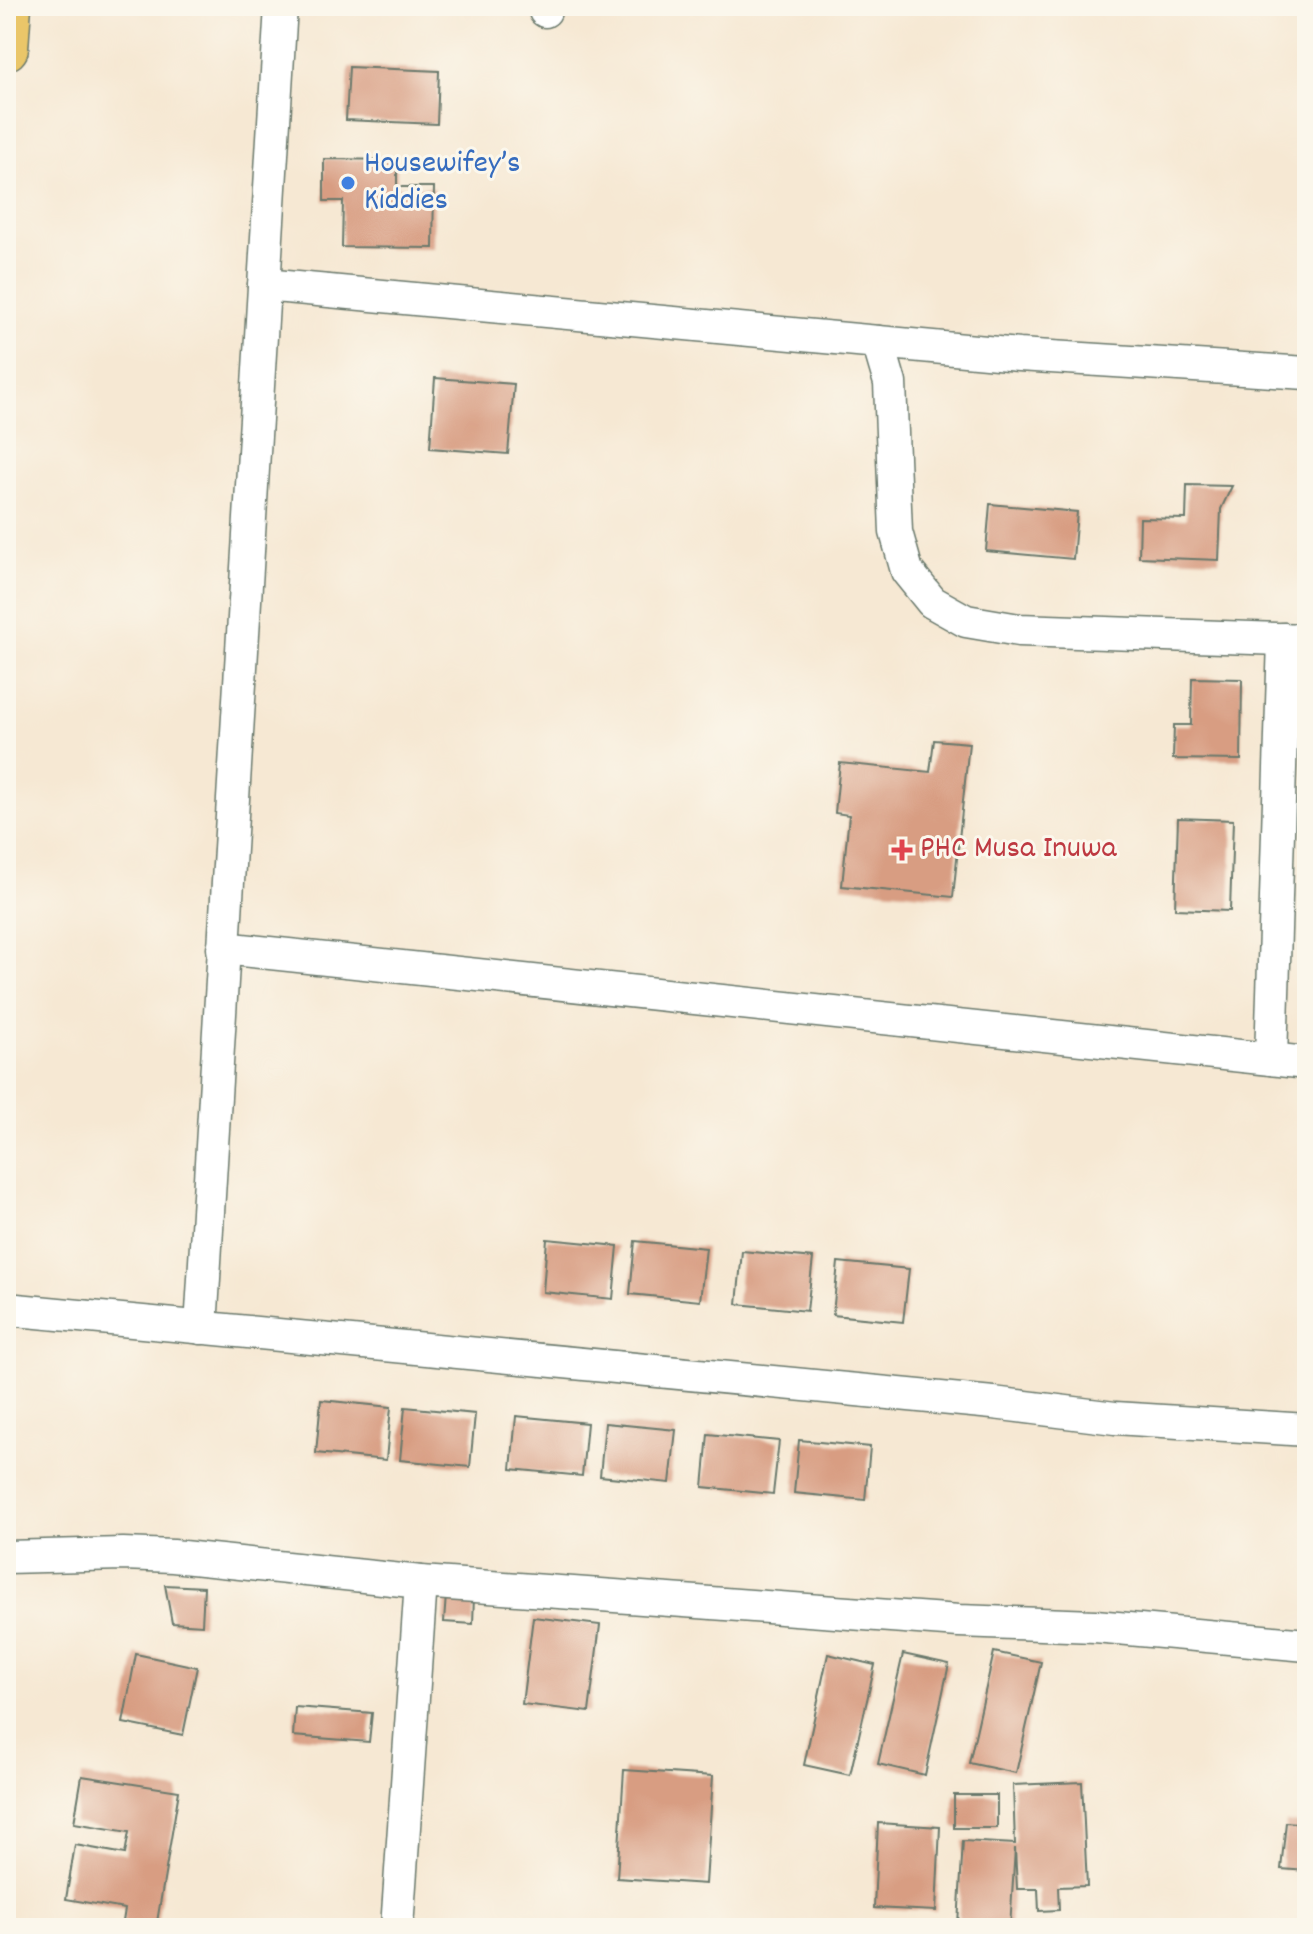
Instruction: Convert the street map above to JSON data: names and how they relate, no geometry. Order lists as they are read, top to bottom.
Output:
{
  "places": {
    "other": ["Housewifey’s Kiddies"],
    "health": ["PHC Musa Inuwa"]
  }
}
